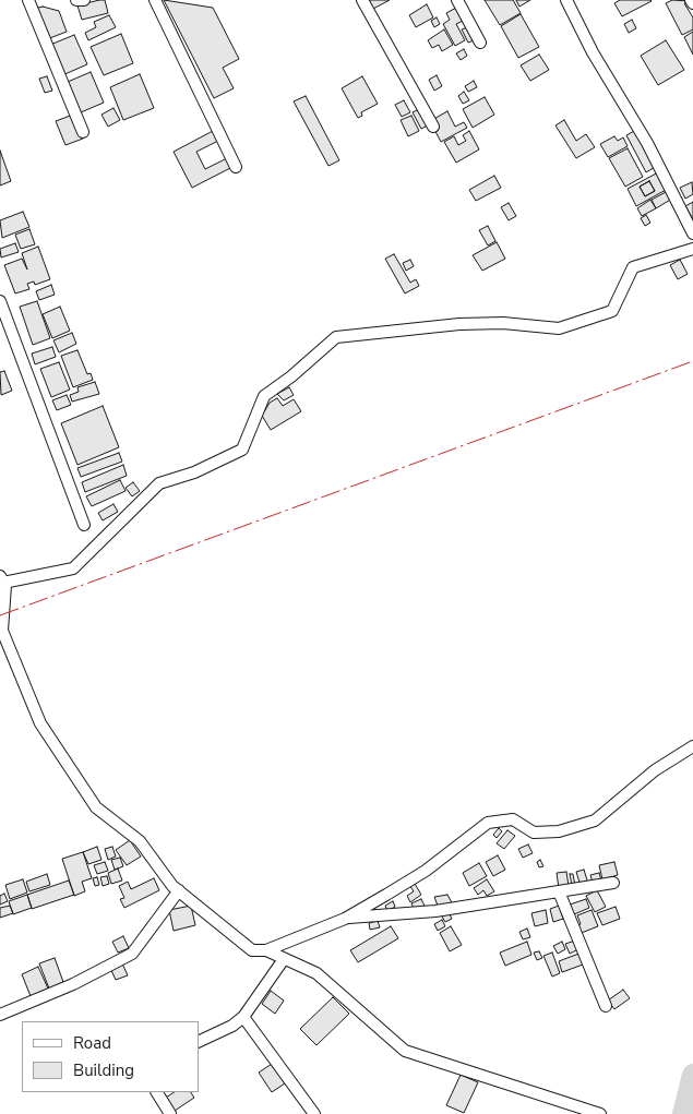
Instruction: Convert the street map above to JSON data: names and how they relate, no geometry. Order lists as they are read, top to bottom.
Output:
{
  "legend": ["Road", "Building"]
}
